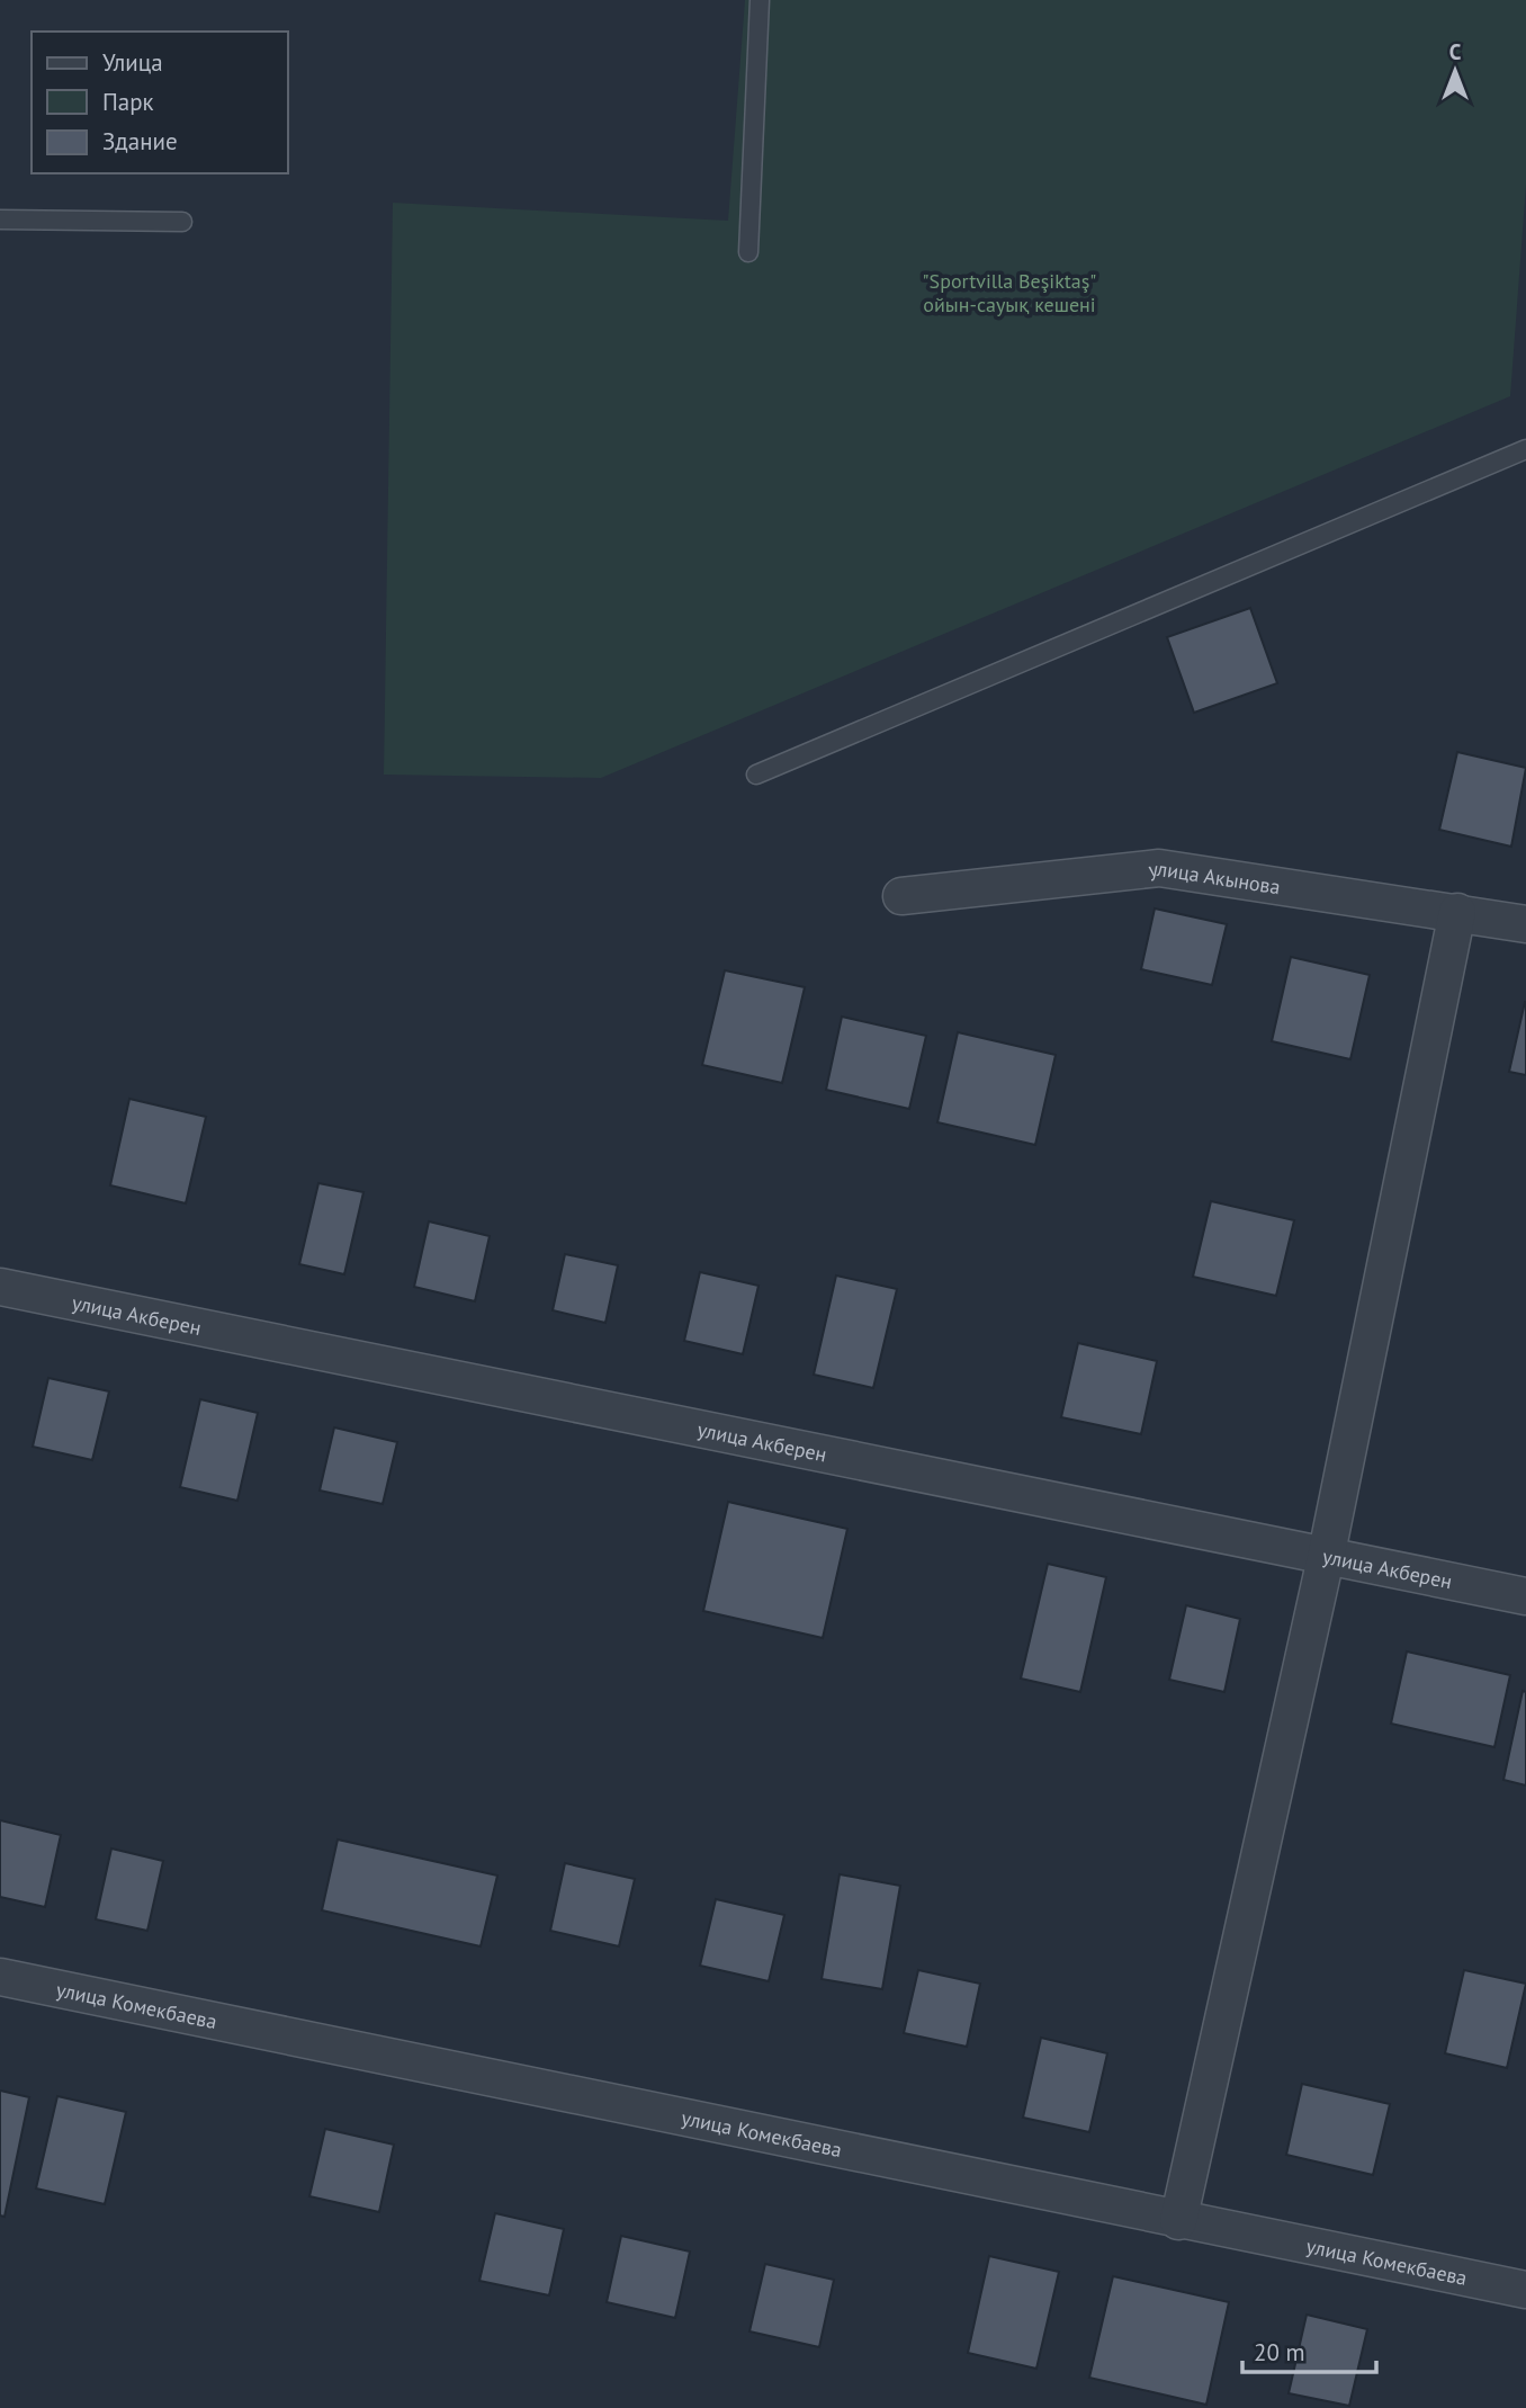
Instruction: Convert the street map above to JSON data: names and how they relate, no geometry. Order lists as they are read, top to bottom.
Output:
{
  "streets": {
    "street": ["улица Акынова", "улица Акберен", "улица Комекбаева"]
  },
  "parks": ["\"Sportvilla Beşiktaş\" ойын-сауық кешені"],
  "legend": ["Улица", "Парк", "Здание"],
  "scale_bar": "20 m",
  "north": "top"
}
